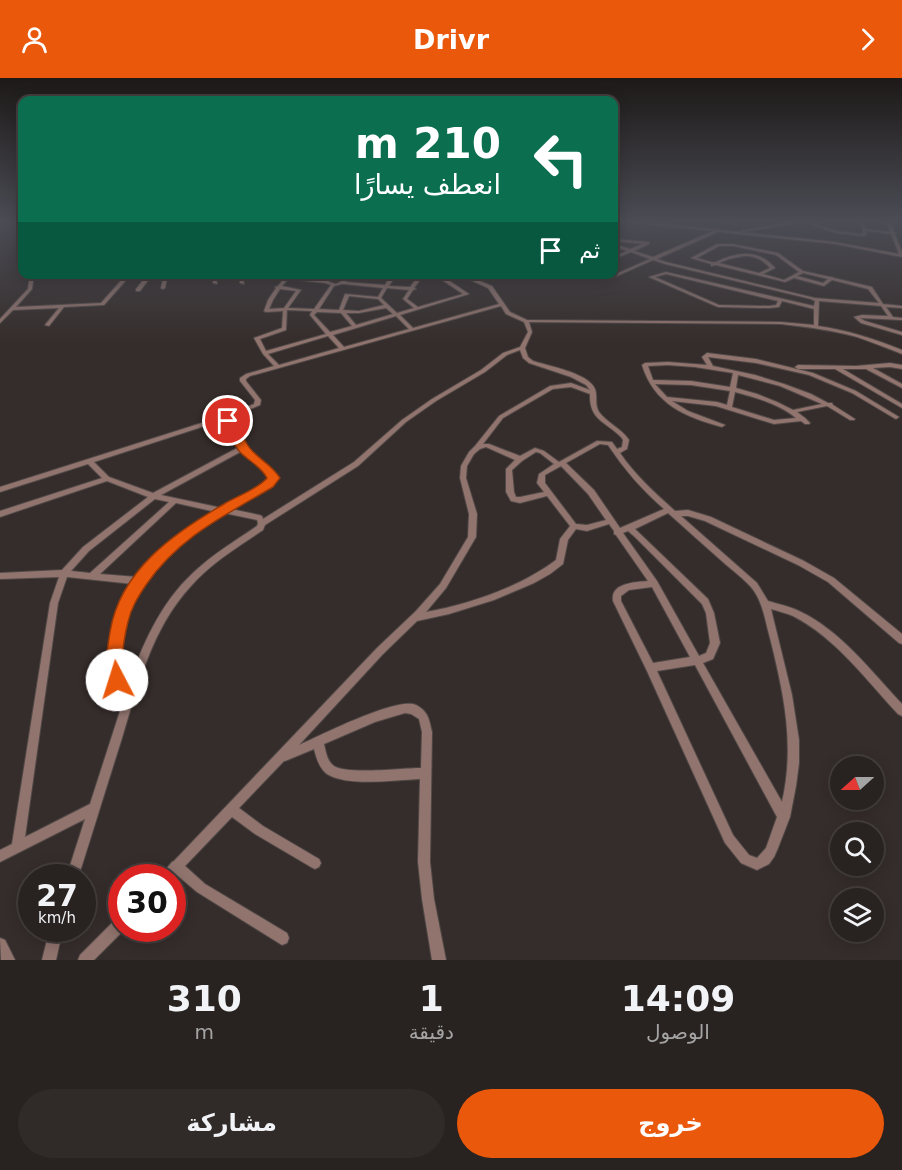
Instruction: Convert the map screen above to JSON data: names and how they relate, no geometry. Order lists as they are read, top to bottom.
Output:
{
  "north": "left",
  "page": {
    "header": "Drivr",
    "turn": ["210 m", "انعطف يسارًا"],
    "then": "ثم",
    "speed": "27 km/h",
    "limit": "30",
    "eta": [
      "14:09",
      "الوصول",
      "1",
      "دقيقة",
      "310",
      "m"
    ],
    "buttons": ["خروج", "مشاركة"]
  }
}
